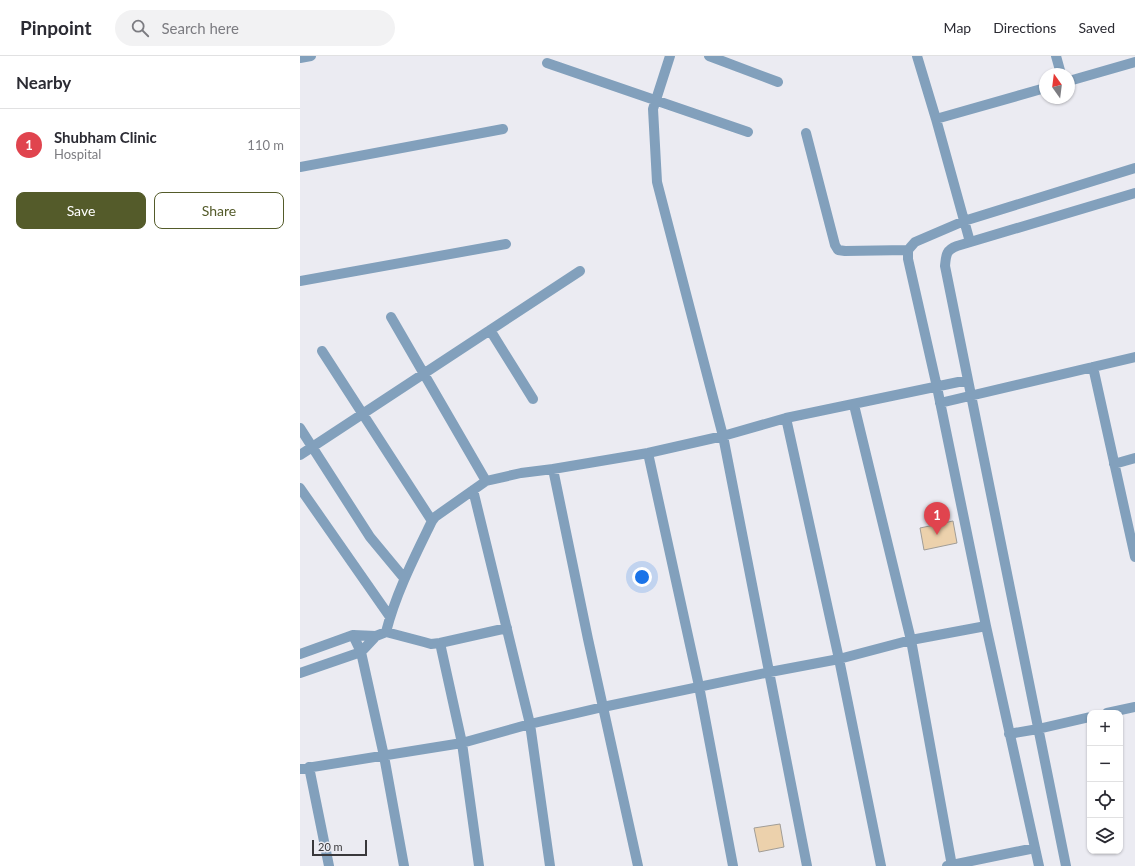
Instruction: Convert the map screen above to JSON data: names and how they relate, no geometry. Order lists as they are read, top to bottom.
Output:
{
  "scale_bar": "20 m",
  "north": "top",
  "page": {
    "header": "Pinpoint",
    "search": "Search here",
    "nav": ["Map", "Directions", "Saved"],
    "heading": "Nearby",
    "list": [
      {
        "mark": "1",
        "name": "Shubham Clinic",
        "note": "Hospital",
        "value": "110 m"
      }
    ],
    "buttons": ["Save", "Share"],
    "pins": "1",
    "map_buttons": ["+", "−"],
    "scale": "20 m"
  }
}
